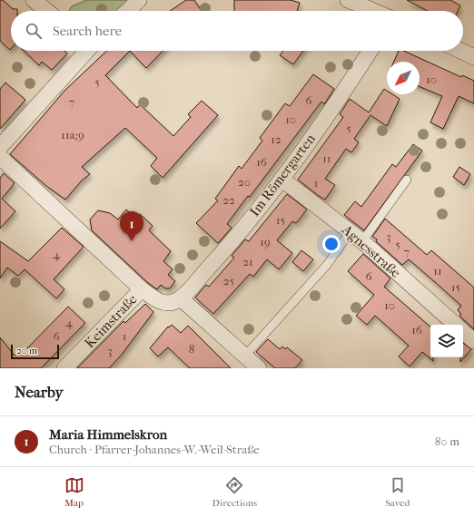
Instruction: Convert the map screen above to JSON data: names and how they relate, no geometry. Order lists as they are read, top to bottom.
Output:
{
  "streets": {
    "street": ["Im Römergarten", "Agnesstraße", "Keimstraße"]
  },
  "crossings": [
    ["Im Römergarten", "Agnesstraße"]
  ],
  "house_numbers": [
    "10",
    "5",
    "6",
    "7",
    "10",
    "5",
    "11a;9",
    "12",
    "11",
    "16",
    "20",
    "1",
    "22",
    "15",
    "3",
    "19",
    "5",
    "7",
    "4",
    "21",
    "11",
    "6",
    "25",
    "15",
    "10",
    "4",
    "16",
    "6",
    "1",
    "8",
    "3"
  ],
  "scale_bar": "20 m",
  "north": "bottom left",
  "page": {
    "search": "Search here",
    "pins": "1",
    "scale": "20 m",
    "heading": "Nearby",
    "list": [
      {
        "mark": "1",
        "name": "Maria Himmelskron",
        "note": "Church · Pfarrer-Johannes-W.-Weil-Straße",
        "value": "80 m"
      }
    ],
    "nav": ["Map", "Directions", "Saved"]
  }
}
